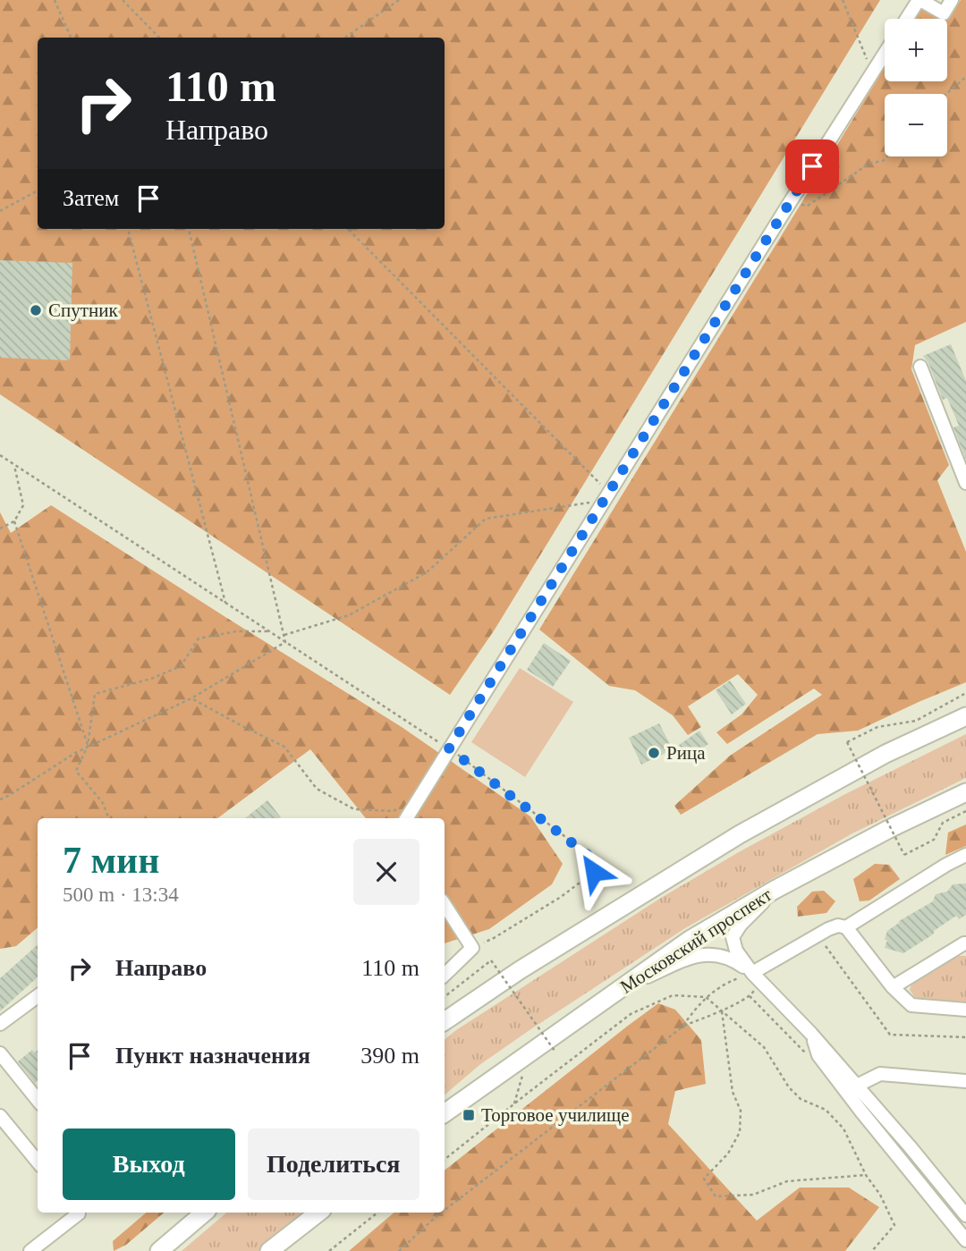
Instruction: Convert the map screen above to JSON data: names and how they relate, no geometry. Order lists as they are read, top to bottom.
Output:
{
  "streets": {
    "main road": ["Московский проспект"]
  },
  "places": {
    "other": ["Спутник", "Рица"],
    "transit": ["Торговое училище"]
  },
  "page": {
    "map_buttons": ["+", "−"],
    "turn": ["110 m", "Направо"],
    "then": "Затем",
    "heading": ["7 мин", "500 m · 13:34"],
    "list": [
      {
        "name": "Направо",
        "value": "110 m"
      },
      {
        "name": "Пункт назначения",
        "value": "390 m"
      }
    ],
    "buttons": ["Выход", "Поделиться"]
  }
}
